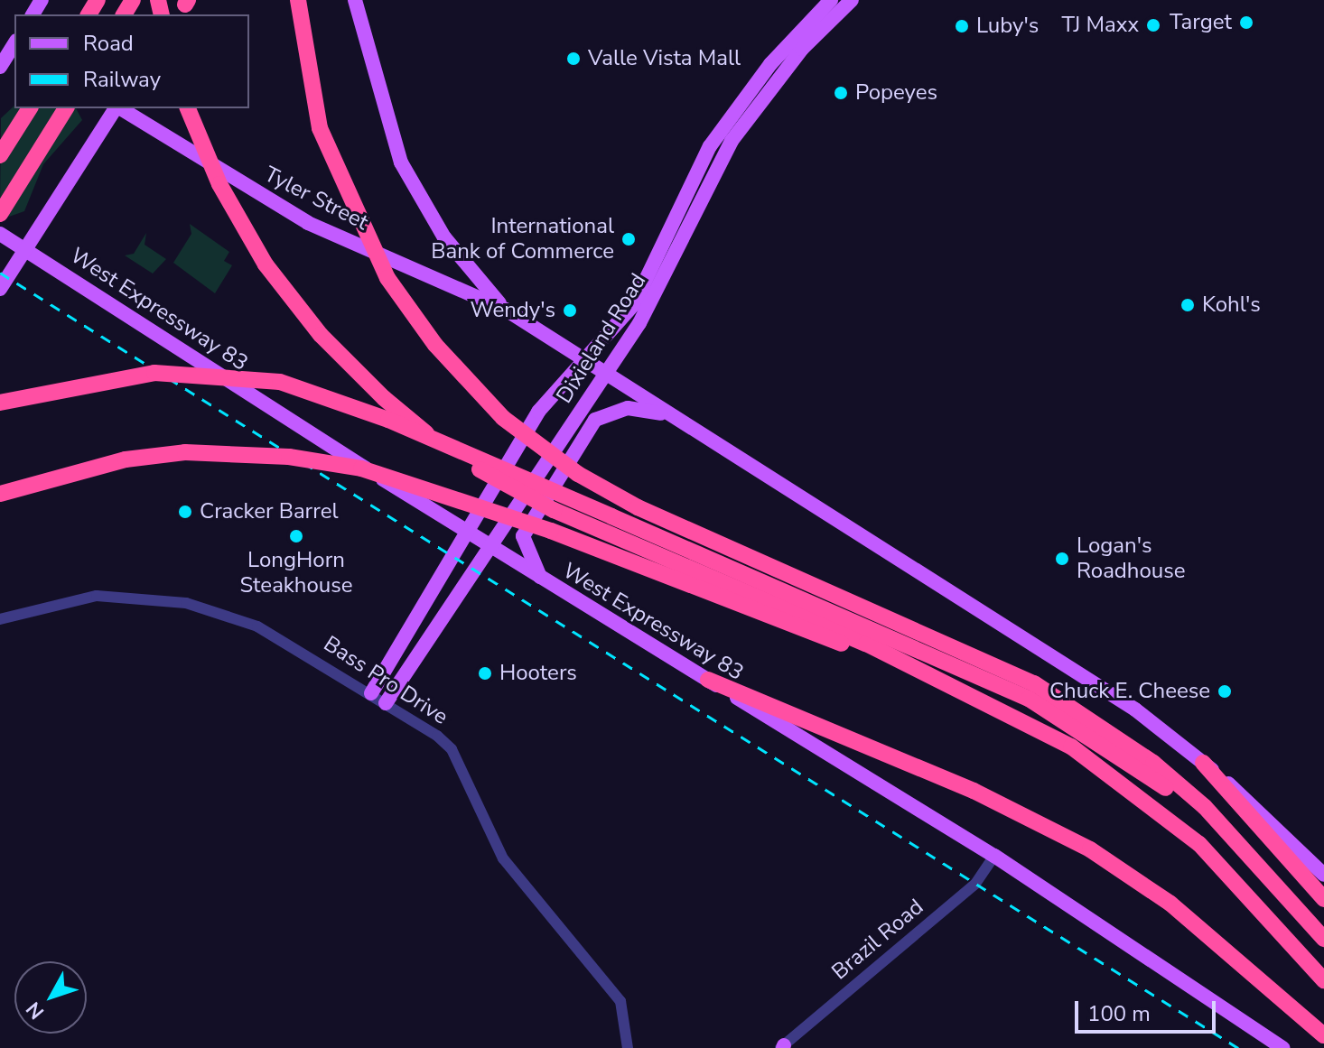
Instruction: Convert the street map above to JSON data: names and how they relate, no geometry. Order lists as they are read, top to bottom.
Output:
{
  "streets": {
    "main road": ["Tyler Street", "West Expressway 83", "Dixieland Road"],
    "street": ["Bass Pro Drive", "Brazil Road"]
  },
  "crossings": [
    ["West Expressway 83", "Dixieland Road"],
    ["West Expressway 83", "Brazil Road"],
    ["Dixieland Road", "Bass Pro Drive"]
  ],
  "places": [
    "Target",
    "TJ Maxx",
    "Luby's",
    "Valle Vista Mall",
    "Popeyes",
    "International Bank of Commerce",
    "Kohl's",
    "Wendy's",
    "Cracker Barrel",
    "LongHorn Steakhouse",
    "Logan's Roadhouse",
    "Hooters",
    "Chuck E. Cheese"
  ],
  "legend": ["Road", "Railway"],
  "scale_bar": "100 m",
  "north": "bottom left"
}
